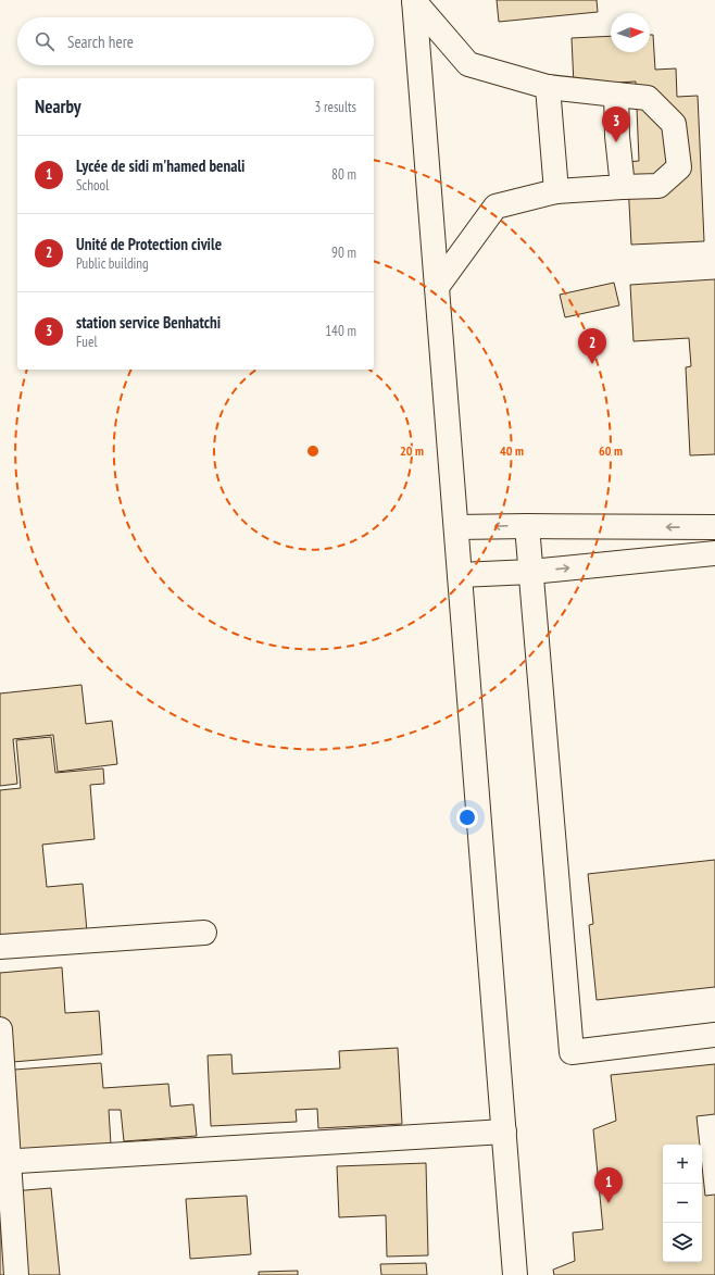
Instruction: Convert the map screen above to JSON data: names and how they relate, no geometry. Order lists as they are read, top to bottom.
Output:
{
  "north": "right",
  "page": {
    "search": "Search here",
    "heading": ["Nearby", "3 results"],
    "pins": ["3", "2", "1"],
    "list": [
      {
        "mark": "1",
        "name": "Lycée de sidi m'hamed benali",
        "note": "School",
        "value": "80 m"
      },
      {
        "mark": "2",
        "name": "Unité de Protection civile",
        "note": "Public building",
        "value": "90 m"
      },
      {
        "mark": "3",
        "name": "station service Benhatchi",
        "note": "Fuel",
        "value": "140 m"
      }
    ],
    "map_buttons": ["+", "−"]
  },
  "rings": ["20 m", "40 m", "60 m"]
}
